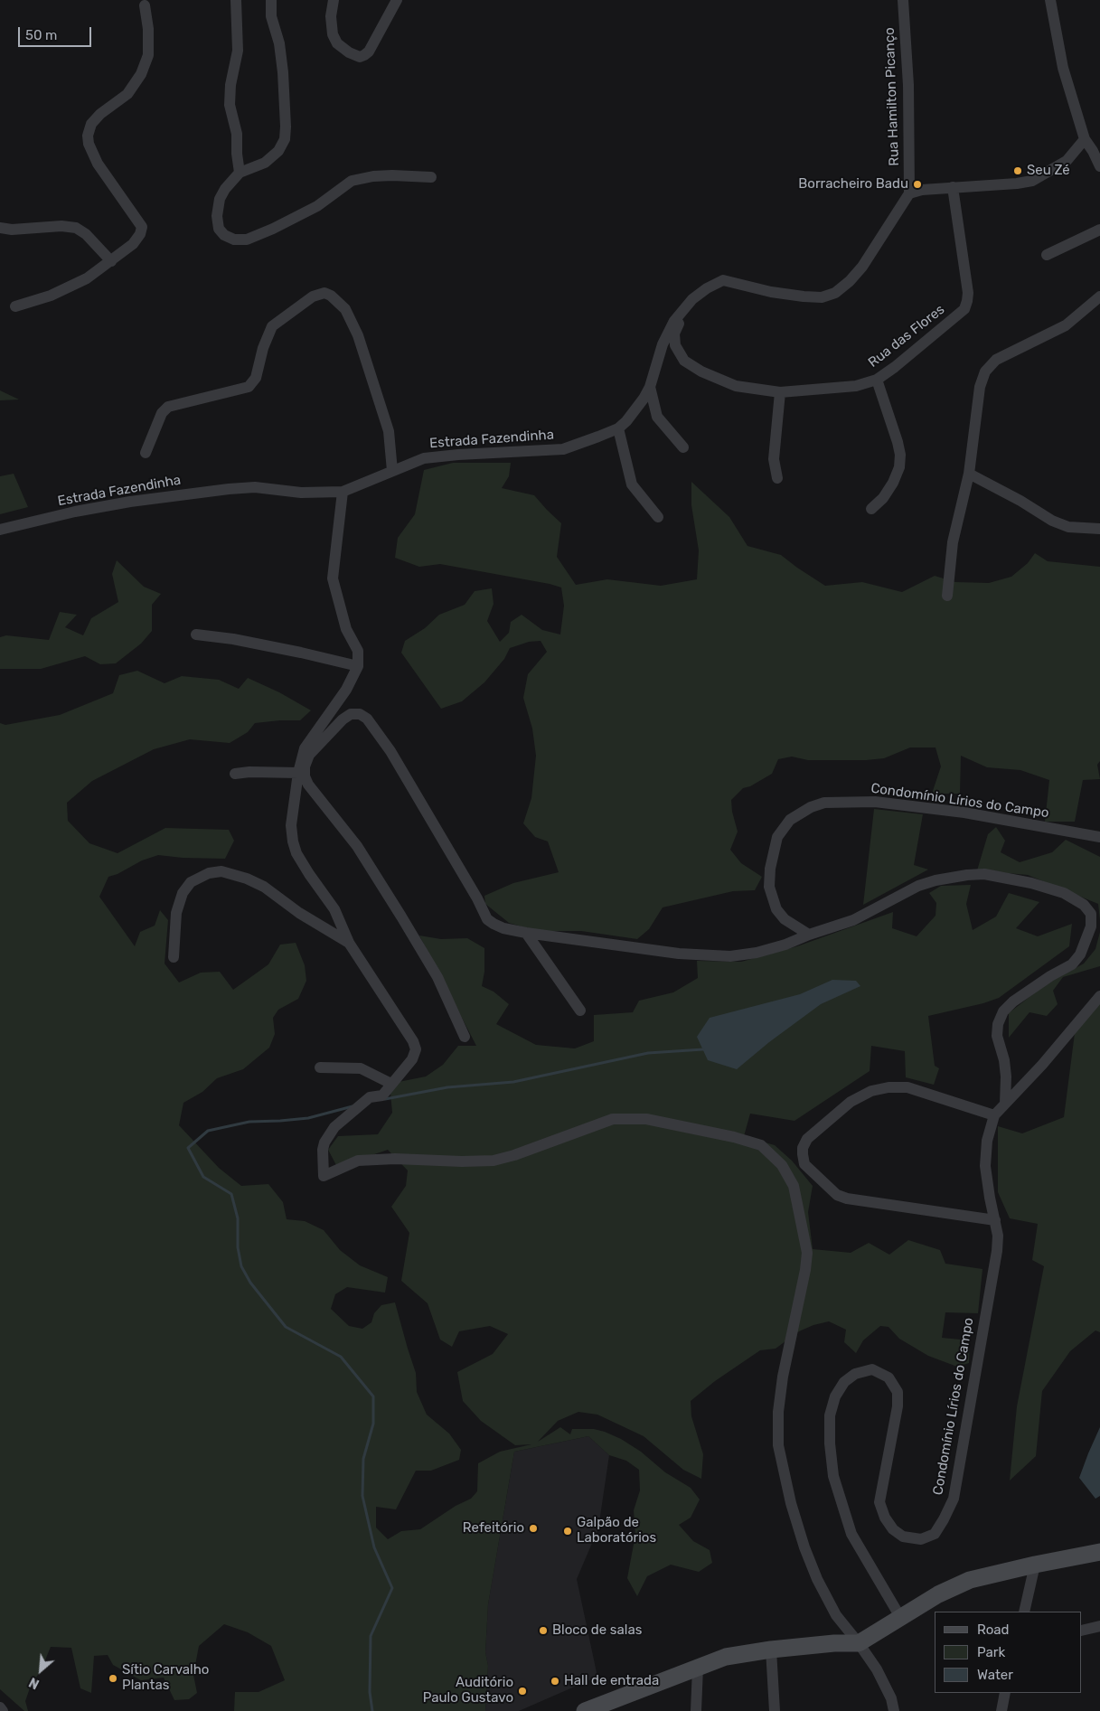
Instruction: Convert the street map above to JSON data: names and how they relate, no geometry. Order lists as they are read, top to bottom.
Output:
{
  "streets": {
    "street": [
      "Rua Hamilton Picanço",
      "Rua das Flores",
      "Estrada Fazendinha",
      "Condomínio Lírios do Campo"
    ]
  },
  "crossings": [
    ["Rua Hamilton Picanço", "Estrada Fazendinha"],
    ["Rua das Flores", "Estrada Fazendinha"]
  ],
  "places": [
    "Seu Zé",
    "Borracheiro Badu",
    "Refeitório",
    "Galpão de Laboratórios",
    "Bloco de salas",
    "Sítio Carvalho Plantas",
    "Hall de entrada",
    "Auditório Paulo Gustavo"
  ],
  "legend": ["Road", "Park", "Water"],
  "scale_bar": "50 m",
  "north": "bottom left"
}
